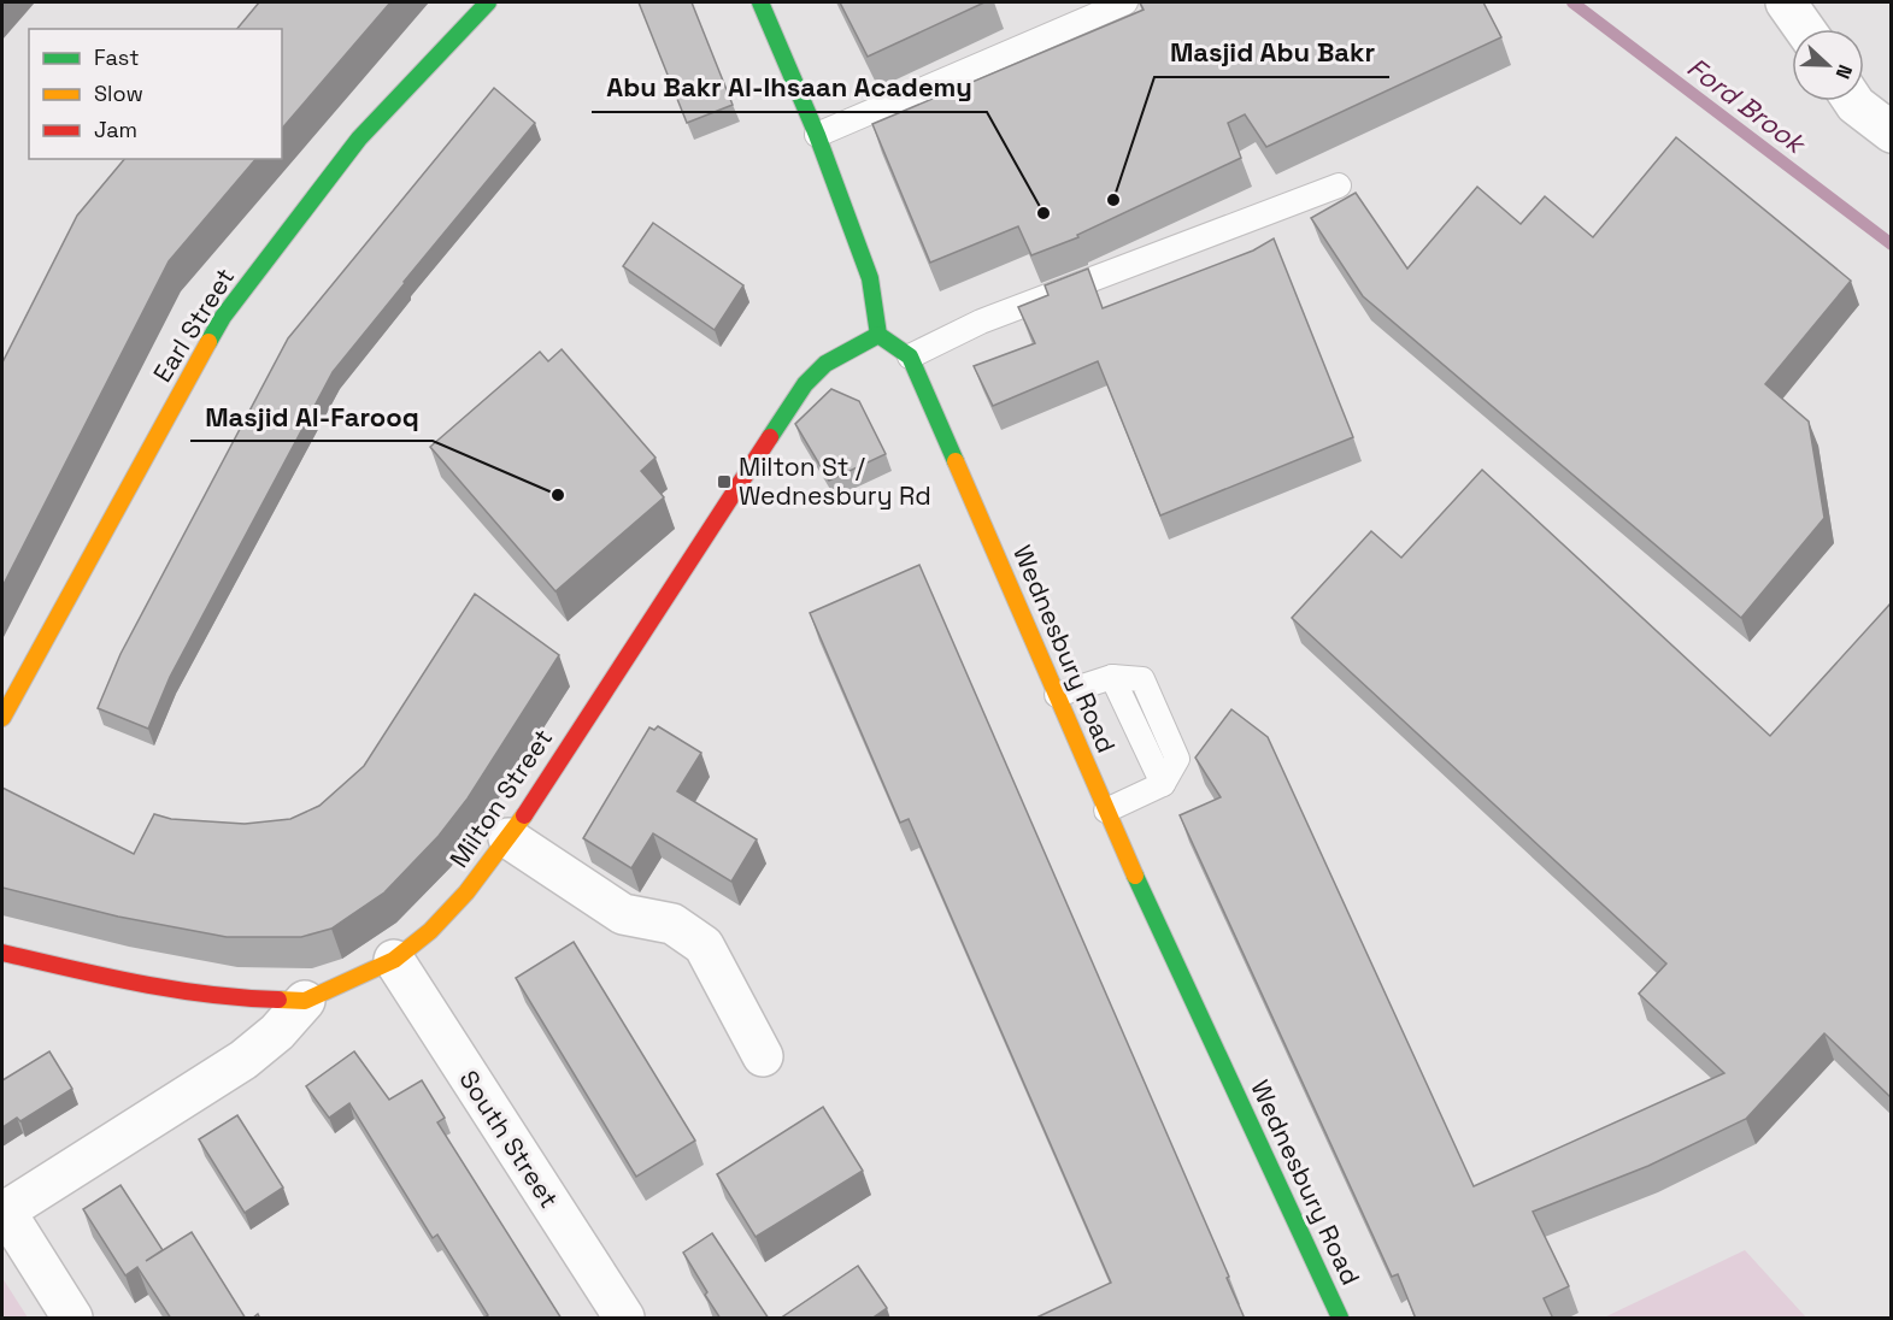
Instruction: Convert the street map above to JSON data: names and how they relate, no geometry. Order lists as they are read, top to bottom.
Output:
{
  "streets": {
    "street": [
      "Earl Street",
      "Wednesbury Road",
      "Milton Street",
      "South Street"
    ]
  },
  "crossings": [
    ["Milton Street", "South Street"]
  ],
  "water": ["Ford Brook"],
  "places": {
    "other": ["Masjid Abu Bakr", "Abu Bakr Al-Ihsaan Academy", "Masjid Al-Farooq"],
    "transit": ["Milton St / Wednesbury Rd"]
  },
  "legend": ["Fast", "Slow", "Jam"],
  "north": "right"
}
